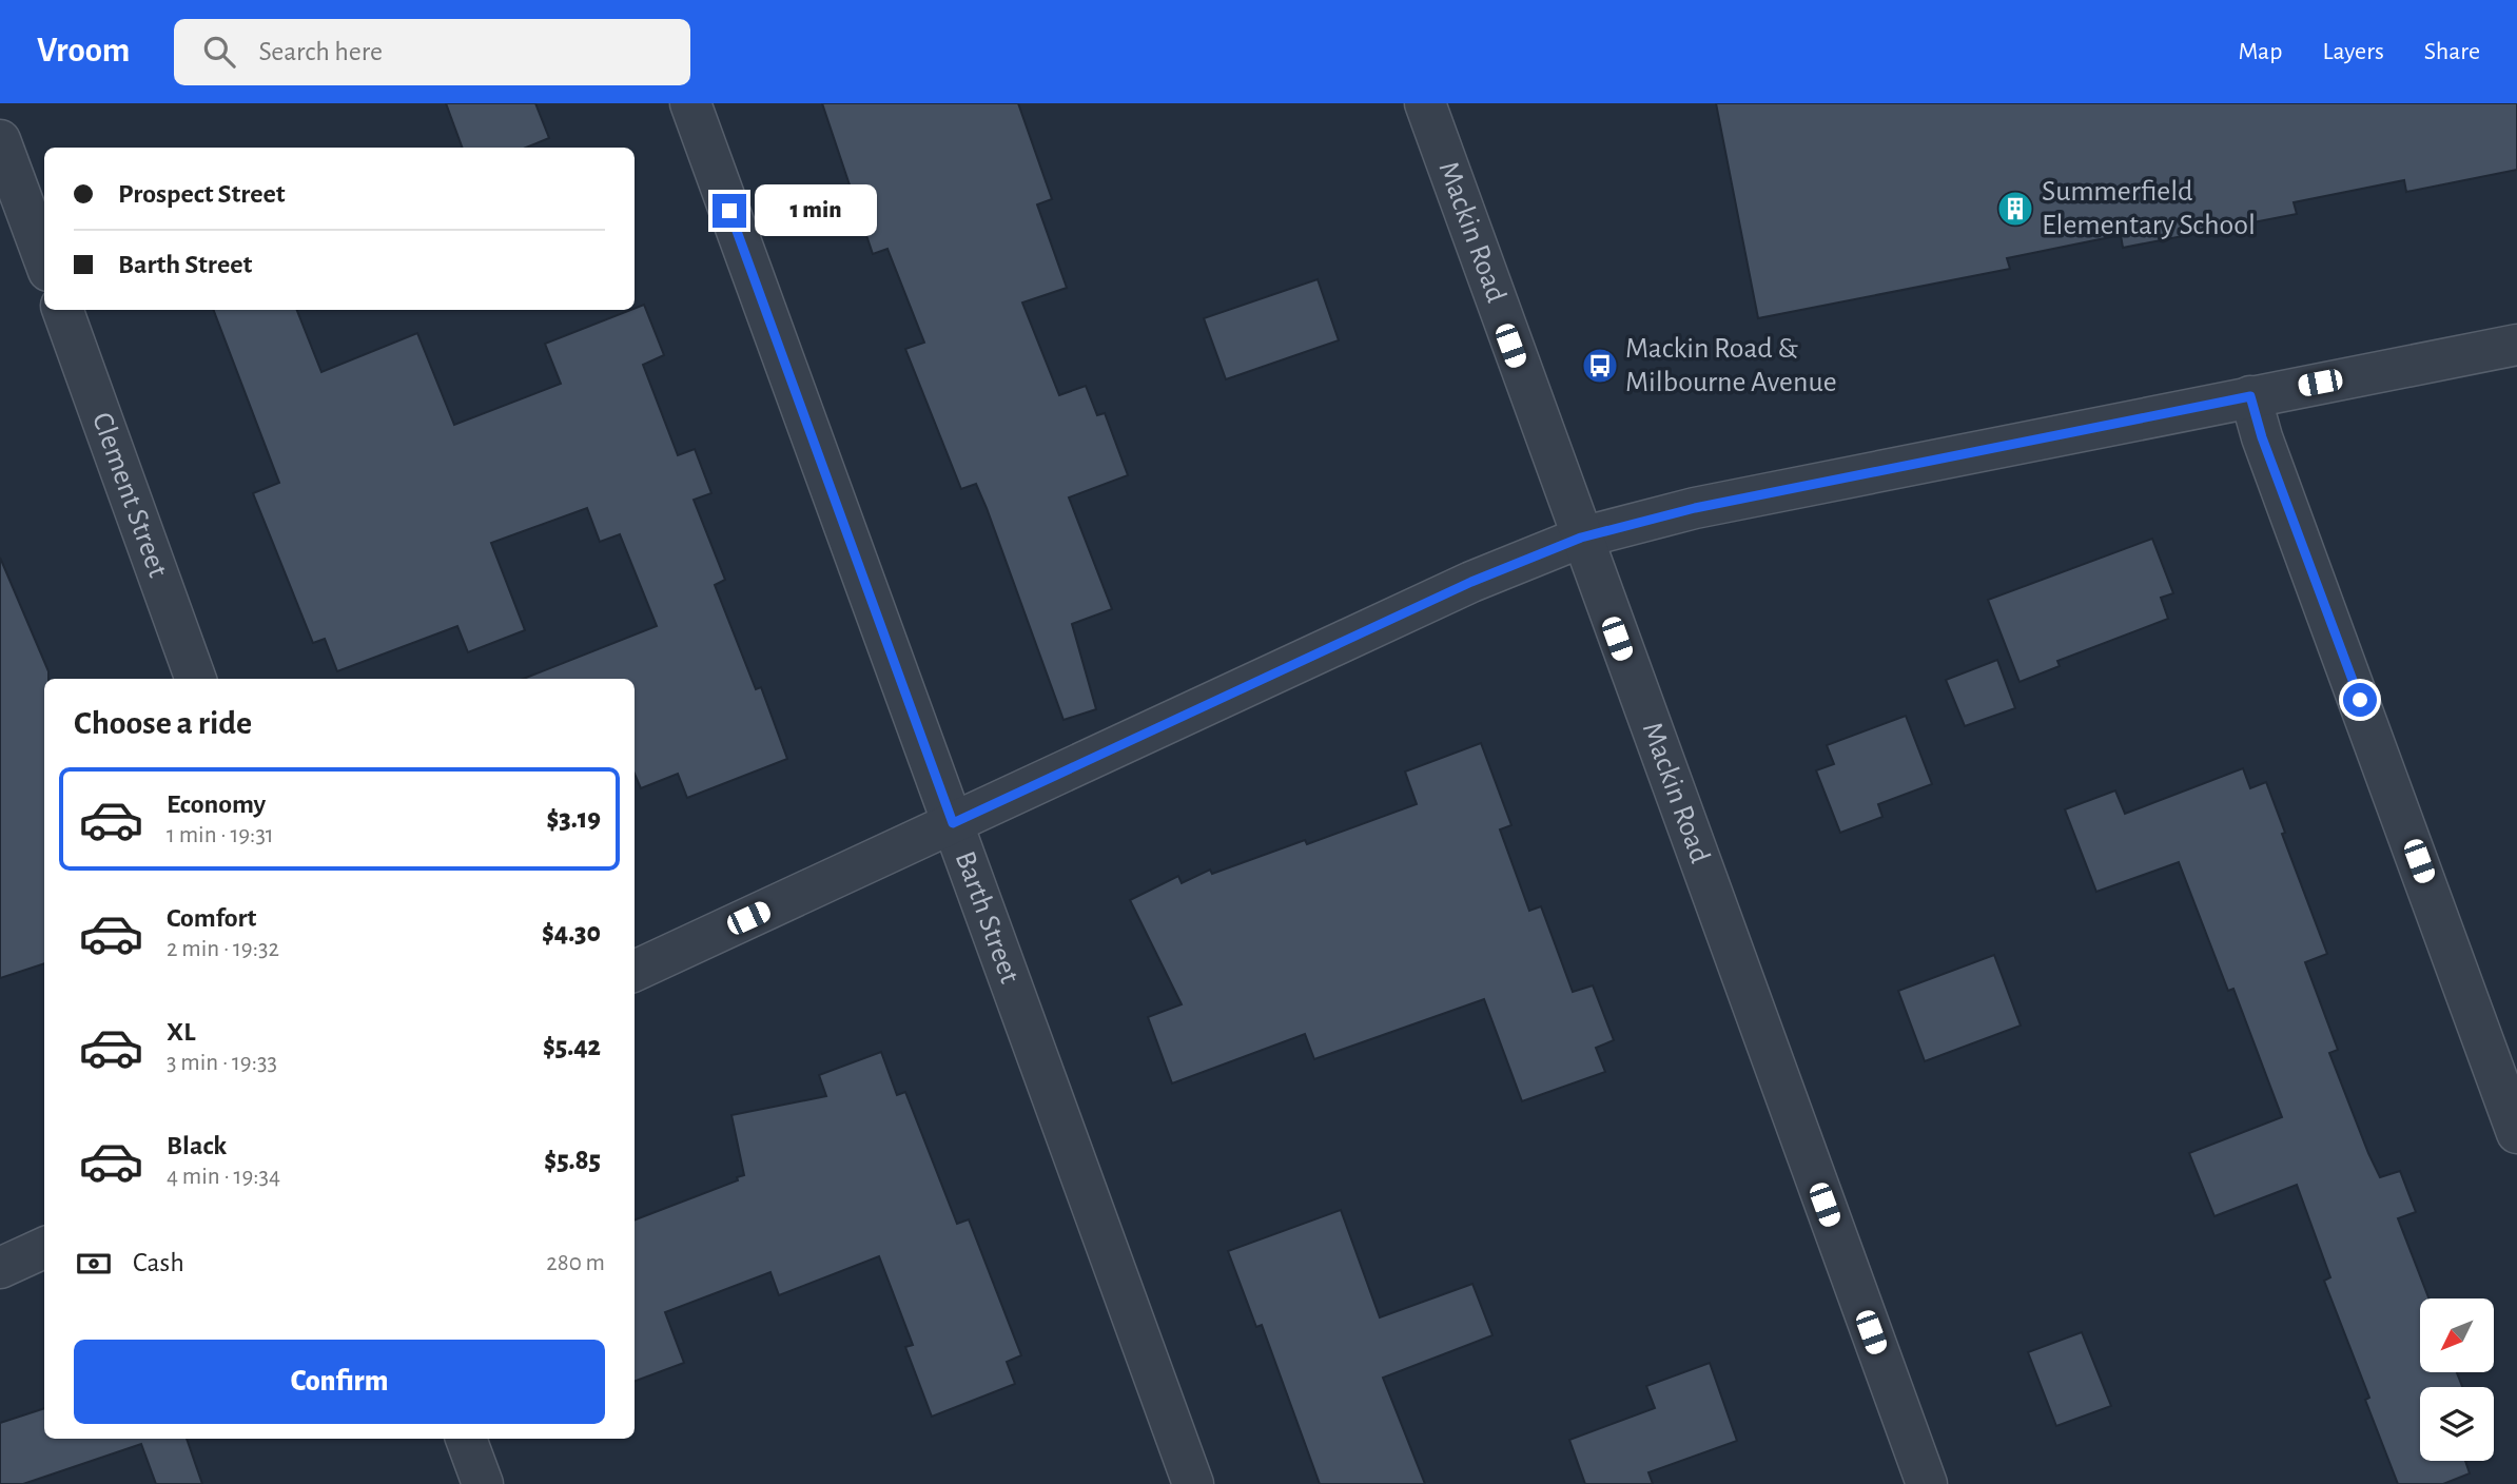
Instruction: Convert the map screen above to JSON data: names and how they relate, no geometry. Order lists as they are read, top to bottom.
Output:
{
  "streets": {
    "street": ["Mackin Road", "Clement Street", "Barth Street"]
  },
  "places": {
    "building": ["Summerfield Elementary School"],
    "bus stop": ["Mackin Road & Milbourne Avenue"]
  },
  "north": "bottom left",
  "page": {
    "header": "Vroom",
    "search": "Search here",
    "nav": ["Map", "Layers", "Share"],
    "banner": ["Prospect Street", "Barth Street"],
    "bubble": "1 min",
    "heading": "Choose a ride",
    "list": [
      {
        "name": "Economy",
        "note": "1 min · 19:31",
        "value": "$3.19"
      },
      {
        "name": "Comfort",
        "note": "2 min · 19:32",
        "value": "$4.30"
      },
      {
        "name": "XL",
        "note": "3 min · 19:33",
        "value": "$5.42"
      },
      {
        "name": "Black",
        "note": "4 min · 19:34",
        "value": "$5.85"
      }
    ],
    "pay": ["Cash", "280 m"],
    "buttons": "Confirm"
  }
}
